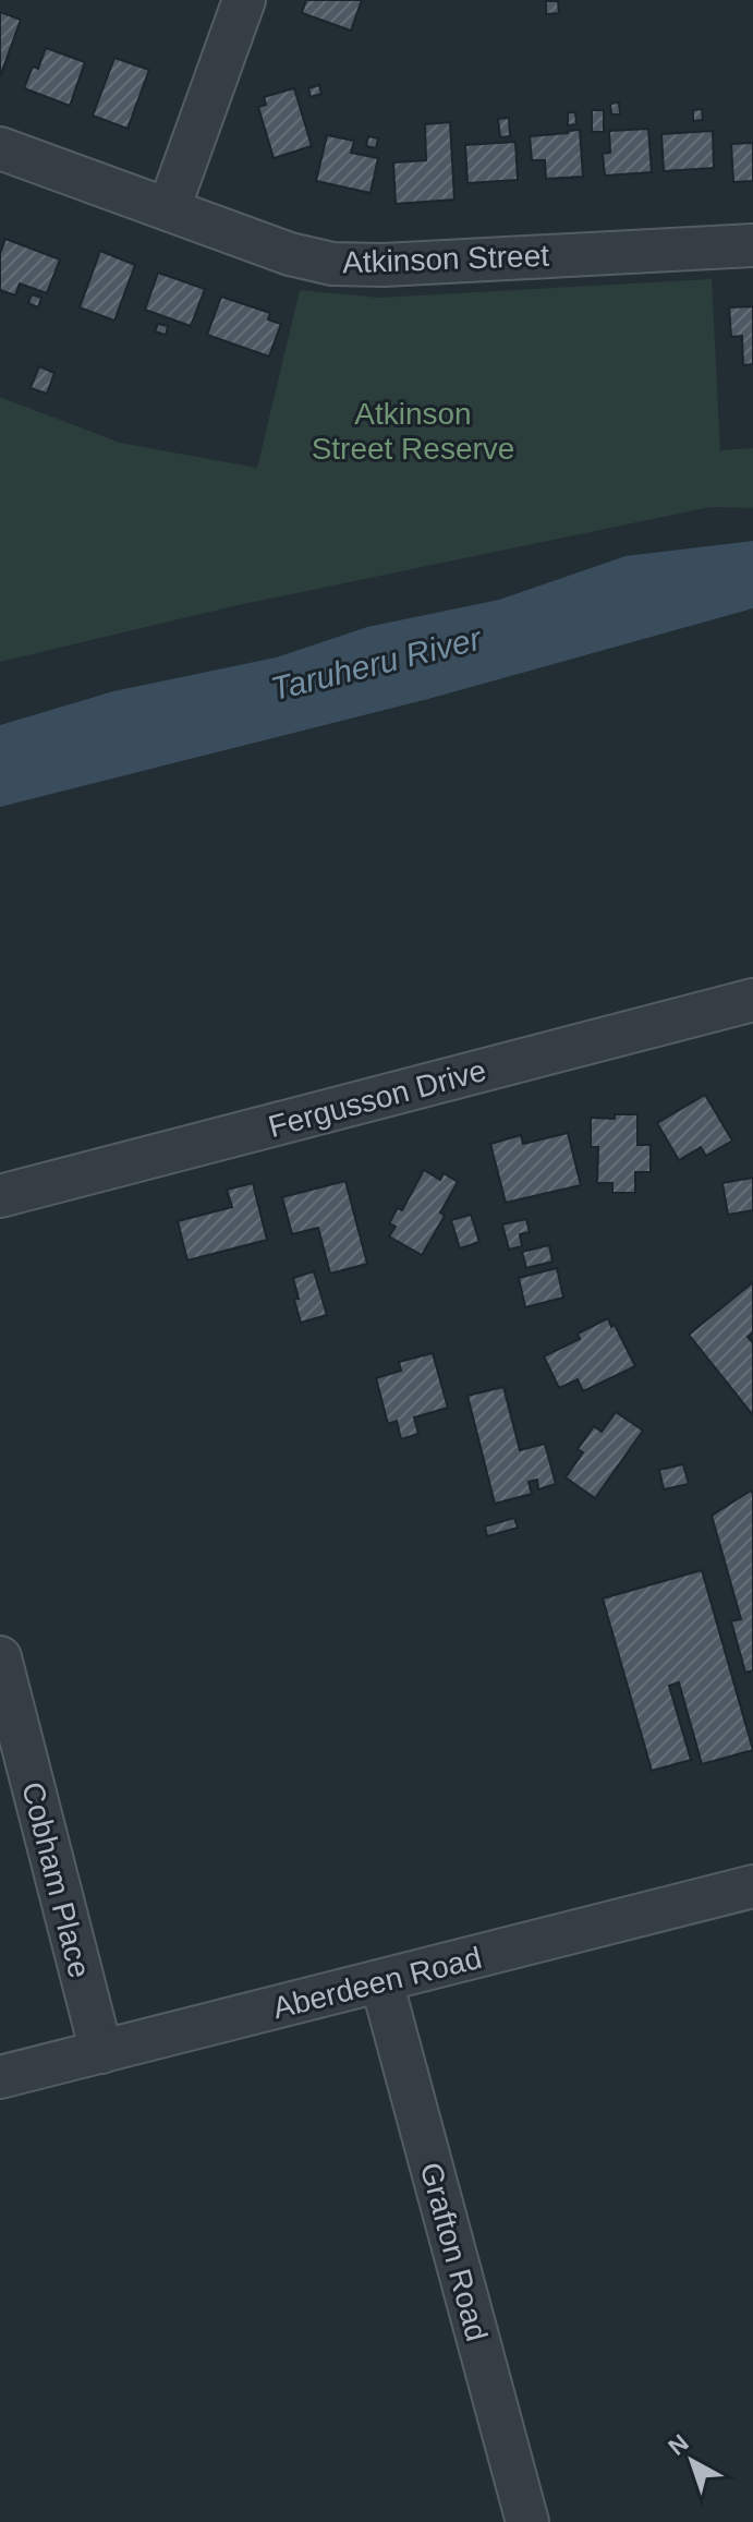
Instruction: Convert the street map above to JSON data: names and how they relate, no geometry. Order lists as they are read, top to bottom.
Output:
{
  "streets": {
    "street": [
      "Atkinson Street",
      "Fergusson Drive",
      "Cobham Place",
      "Aberdeen Road",
      "Grafton Road"
    ]
  },
  "crossings": [
    ["Cobham Place", "Aberdeen Road"],
    ["Aberdeen Road", "Grafton Road"]
  ],
  "water": ["Taruheru River"],
  "parks": ["Atkinson Street Reserve"],
  "north": "top left"
}
